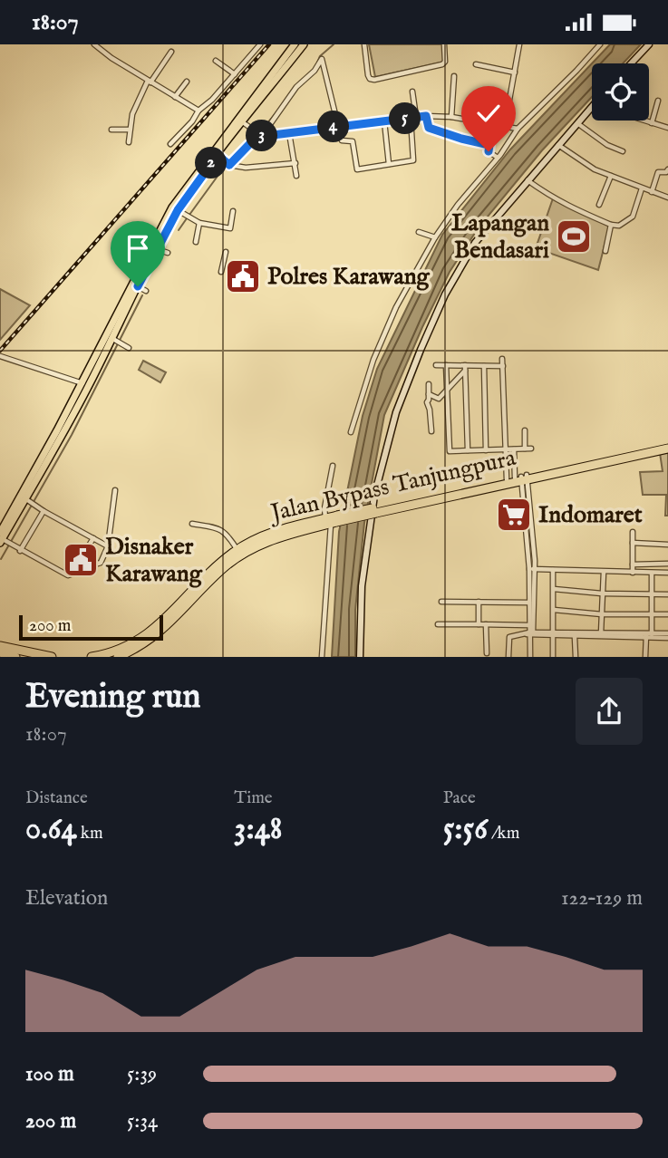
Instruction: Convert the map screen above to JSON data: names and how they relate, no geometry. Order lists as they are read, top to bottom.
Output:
{
  "streets": {
    "highway": ["Jalan Bypass Tanjungpura"]
  },
  "places": {
    "sports": ["Lapangan Bendasari"],
    "public building": ["Polres Karawang", "Disnaker Karawang"],
    "supermarket": ["Indomaret"]
  },
  "scale_bar": "200 m",
  "page": {
    "status": "18:07",
    "pins": [
      "5",
      "4",
      "3",
      "2"
    ],
    "scale": "200 m",
    "heading": ["Evening run", "18:07"],
    "stats": [
      ["Distance", "0.64 km"],
      ["Time", "3:48"],
      ["Pace", "5:56 /km"]
    ],
    "chart": ["Elevation", "122–129 m"],
    "list": [
      {
        "name": "100 m",
        "note": "5:39"
      },
      {
        "name": "200 m",
        "note": "5:34"
      }
    ]
  }
}
